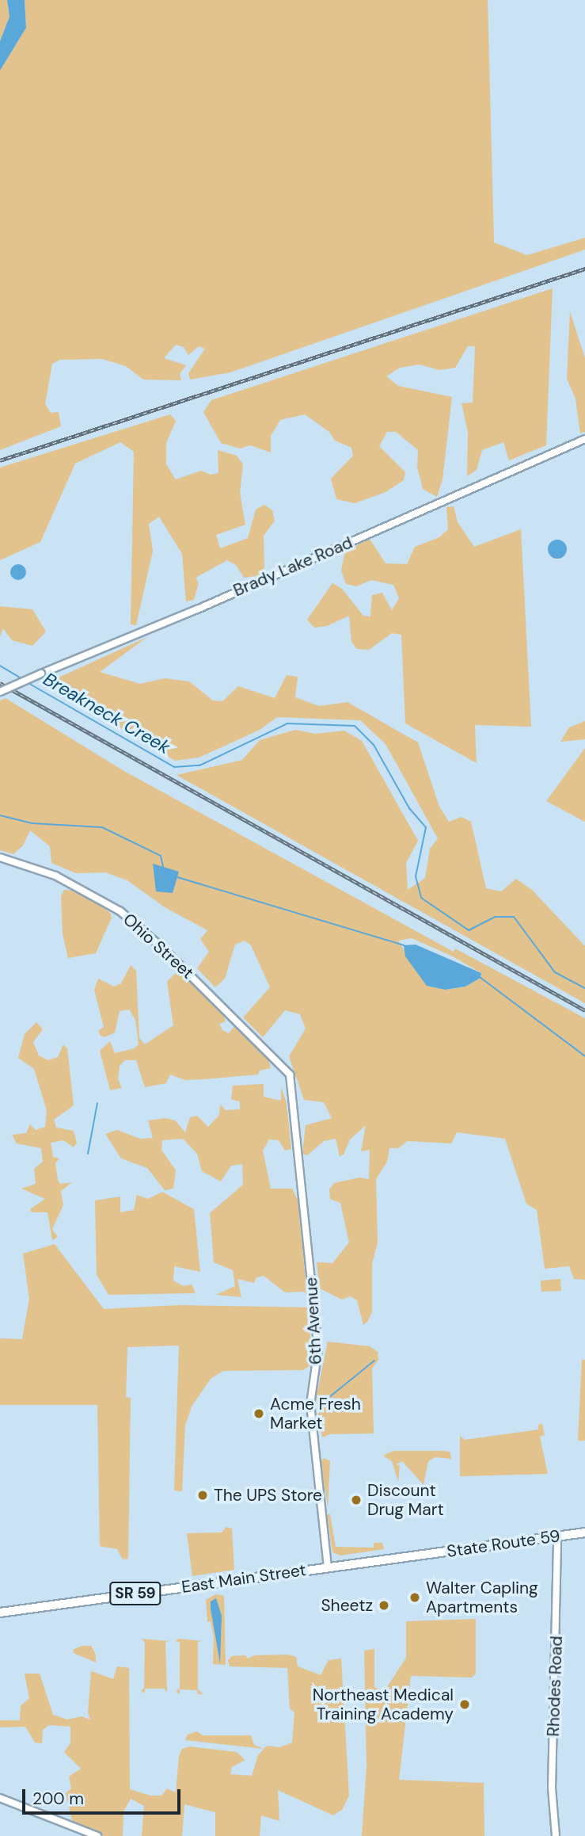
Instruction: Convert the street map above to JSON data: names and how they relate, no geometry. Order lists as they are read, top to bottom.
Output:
{
  "streets": {
    "main road": ["State Route 59", "East Main Street", "SR 59"],
    "street": [
      "Brady Lake Road",
      "Ohio Street",
      "6th Avenue",
      "Rhodes Road"
    ]
  },
  "crossings": [
    ["Ohio Street", "6th Avenue"],
    ["6th Avenue", "East Main Street"],
    ["State Route 59", "East Main Street"],
    ["State Route 59", "Rhodes Road"]
  ],
  "water": ["Breakneck Creek"],
  "places": [
    "Acme Fresh Market",
    "The UPS Store",
    "Discount Drug Mart",
    "Walter Capling Apartments",
    "Sheetz",
    "Northeast Medical Training Academy"
  ],
  "scale_bar": "200 m"
}
